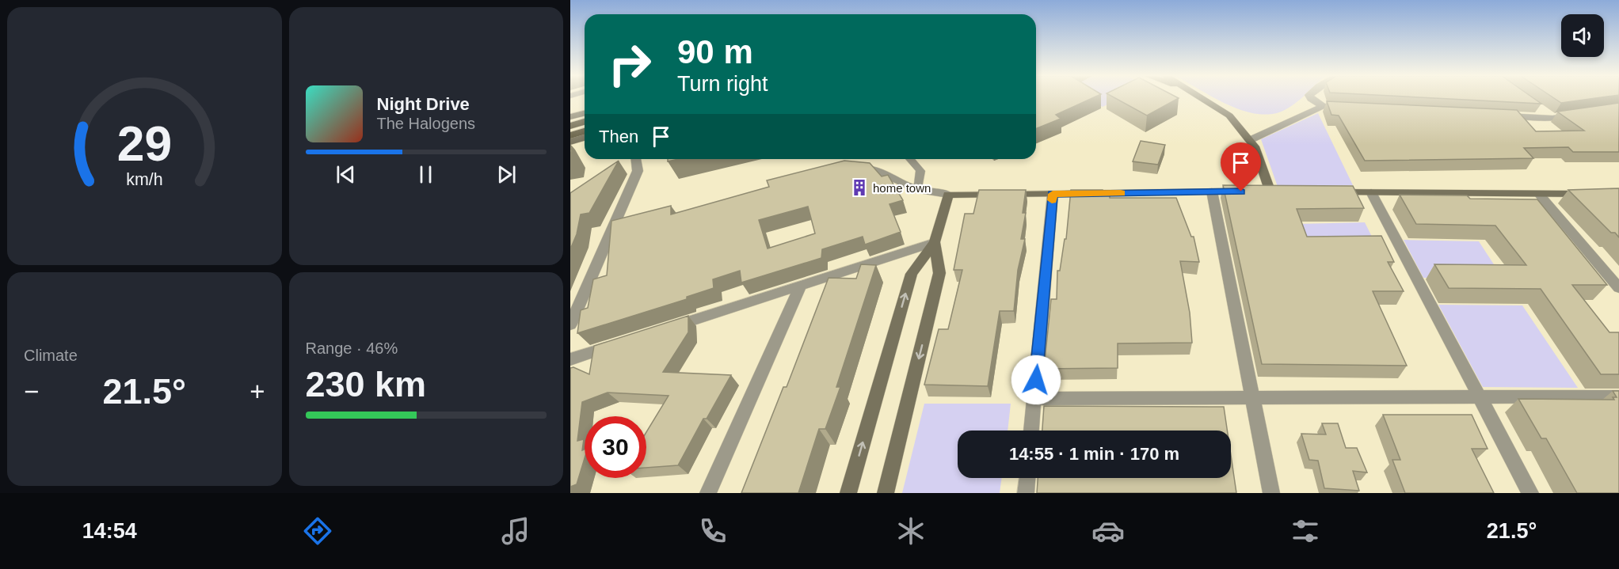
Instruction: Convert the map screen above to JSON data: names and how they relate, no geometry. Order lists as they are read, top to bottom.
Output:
{
  "places": {
    "building": ["home town"]
  },
  "page": {
    "turn": ["90 m", "Turn right"],
    "song": ["Night Drive", "The Halogens"],
    "then": "Then",
    "tile": [
      "Climate",
      ["Range · 46%", "230 km"]
    ],
    "heat": ["−", "21.5°", "+"],
    "limit": "30",
    "trip": "14:55 · 1 min · 170 m",
    "tabs": ["14:54", "21.5°"],
    "gauge": ["29", "km/h"]
  }
}
